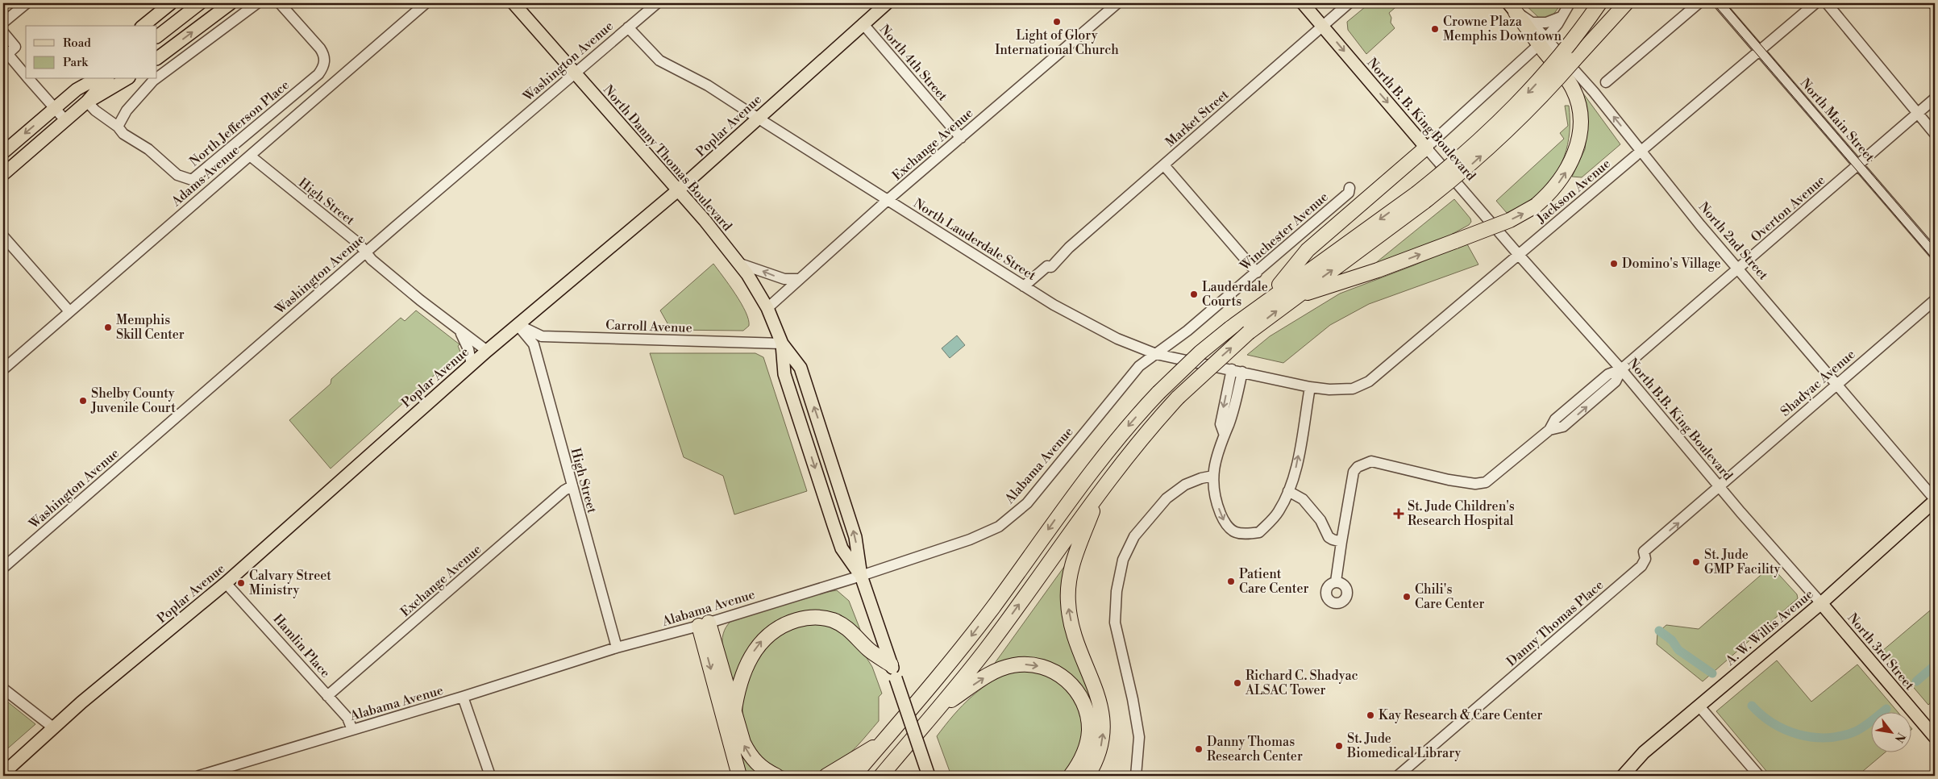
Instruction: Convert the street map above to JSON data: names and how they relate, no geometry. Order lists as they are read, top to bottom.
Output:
{
  "streets": {
    "main road": [
      "North B. B. King Boulevard",
      "Poplar Avenue",
      "North Danny Thomas Boulevard",
      "A. W. Willis Avenue",
      "North 3rd Street"
    ],
    "street": [
      "Washington Avenue",
      "North 4th Street",
      "Market Street",
      "North Main Street",
      "North Jefferson Place",
      "Exchange Avenue",
      "Adams Avenue",
      "Jackson Avenue",
      "High Street",
      "Overton Avenue",
      "Winchester Avenue",
      "North Lauderdale Street",
      "North 2nd Street",
      "Carroll Avenue",
      "Shadyac Avenue",
      "North B.B. King Boulevard",
      "Alabama Avenue",
      "Danny Thomas Place",
      "Hamlin Place"
    ]
  },
  "crossings": [
    ["Washington Avenue", "North Danny Thomas Boulevard"],
    ["Washington Avenue", "High Street"],
    ["Washington Avenue", "North Lauderdale Street"],
    ["North 4th Street", "Poplar Avenue"],
    ["North 4th Street", "Exchange Avenue"],
    ["Market Street", "North B. B. King Boulevard"],
    ["Market Street", "North Lauderdale Street"],
    ["North B. B. King Boulevard", "Jackson Avenue"],
    ["North B. B. King Boulevard", "North B.B. King Boulevard"],
    ["North Main Street", "Jackson Avenue"],
    ["North Main Street", "Overton Avenue"],
    ["Poplar Avenue", "North Danny Thomas Boulevard"],
    ["Poplar Avenue", "High Street"],
    ["Poplar Avenue", "North Lauderdale Street"],
    ["Poplar Avenue", "Carroll Avenue"],
    ["Poplar Avenue", "Hamlin Place"],
    ["Exchange Avenue", "North Danny Thomas Boulevard"],
    ["Exchange Avenue", "High Street"],
    ["Exchange Avenue", "North Lauderdale Street"],
    ["Exchange Avenue", "Hamlin Place"],
    ["North Danny Thomas Boulevard", "Carroll Avenue"],
    ["North Danny Thomas Boulevard", "Alabama Avenue"],
    ["Adams Avenue", "High Street"],
    ["Jackson Avenue", "North Lauderdale Street"],
    ["Jackson Avenue", "North 2nd Street"],
    ["Jackson Avenue", "North B.B. King Boulevard"],
    ["High Street", "Carroll Avenue"],
    ["High Street", "Alabama Avenue"],
    ["Overton Avenue", "North 2nd Street"],
    ["Overton Avenue", "North B.B. King Boulevard"],
    ["Winchester Avenue", "North Lauderdale Street"],
    ["Winchester Avenue", "Alabama Avenue"],
    ["North Lauderdale Street", "Alabama Avenue"],
    ["North 2nd Street", "Shadyac Avenue"],
    ["North 2nd Street", "A. W. Willis Avenue"],
    ["Shadyac Avenue", "North B.B. King Boulevard"],
    ["Shadyac Avenue", "Danny Thomas Place"],
    ["North B.B. King Boulevard", "Danny Thomas Place"],
    ["North B.B. King Boulevard", "A. W. Willis Avenue"],
    ["North B.B. King Boulevard", "North 3rd Street"],
    ["Alabama Avenue", "Hamlin Place"],
    ["A. W. Willis Avenue", "North 3rd Street"]
  ],
  "one_way": ["North B. B. King Boulevard", "Danny Thomas Place"],
  "places": {
    "other": [
      "Light of Glory International Church",
      "Crowne Plaza Memphis Downtown",
      "Domino's Village",
      "Lauderdale Courts",
      "Memphis Skill Center",
      "Shelby County Juvenile Court",
      "St. Jude GMP Facility",
      "Patient Care Center",
      "Calvary Street Ministry",
      "Chili's Care Center",
      "Richard C. Shadyac ALSAC Tower",
      "Kay Research & Care Center",
      "St. Jude Biomedical Library",
      "Danny Thomas Research Center"
    ],
    "health": ["St. Jude Children's Research Hospital"]
  },
  "legend": ["Road", "Park"],
  "north": "bottom right"
}
